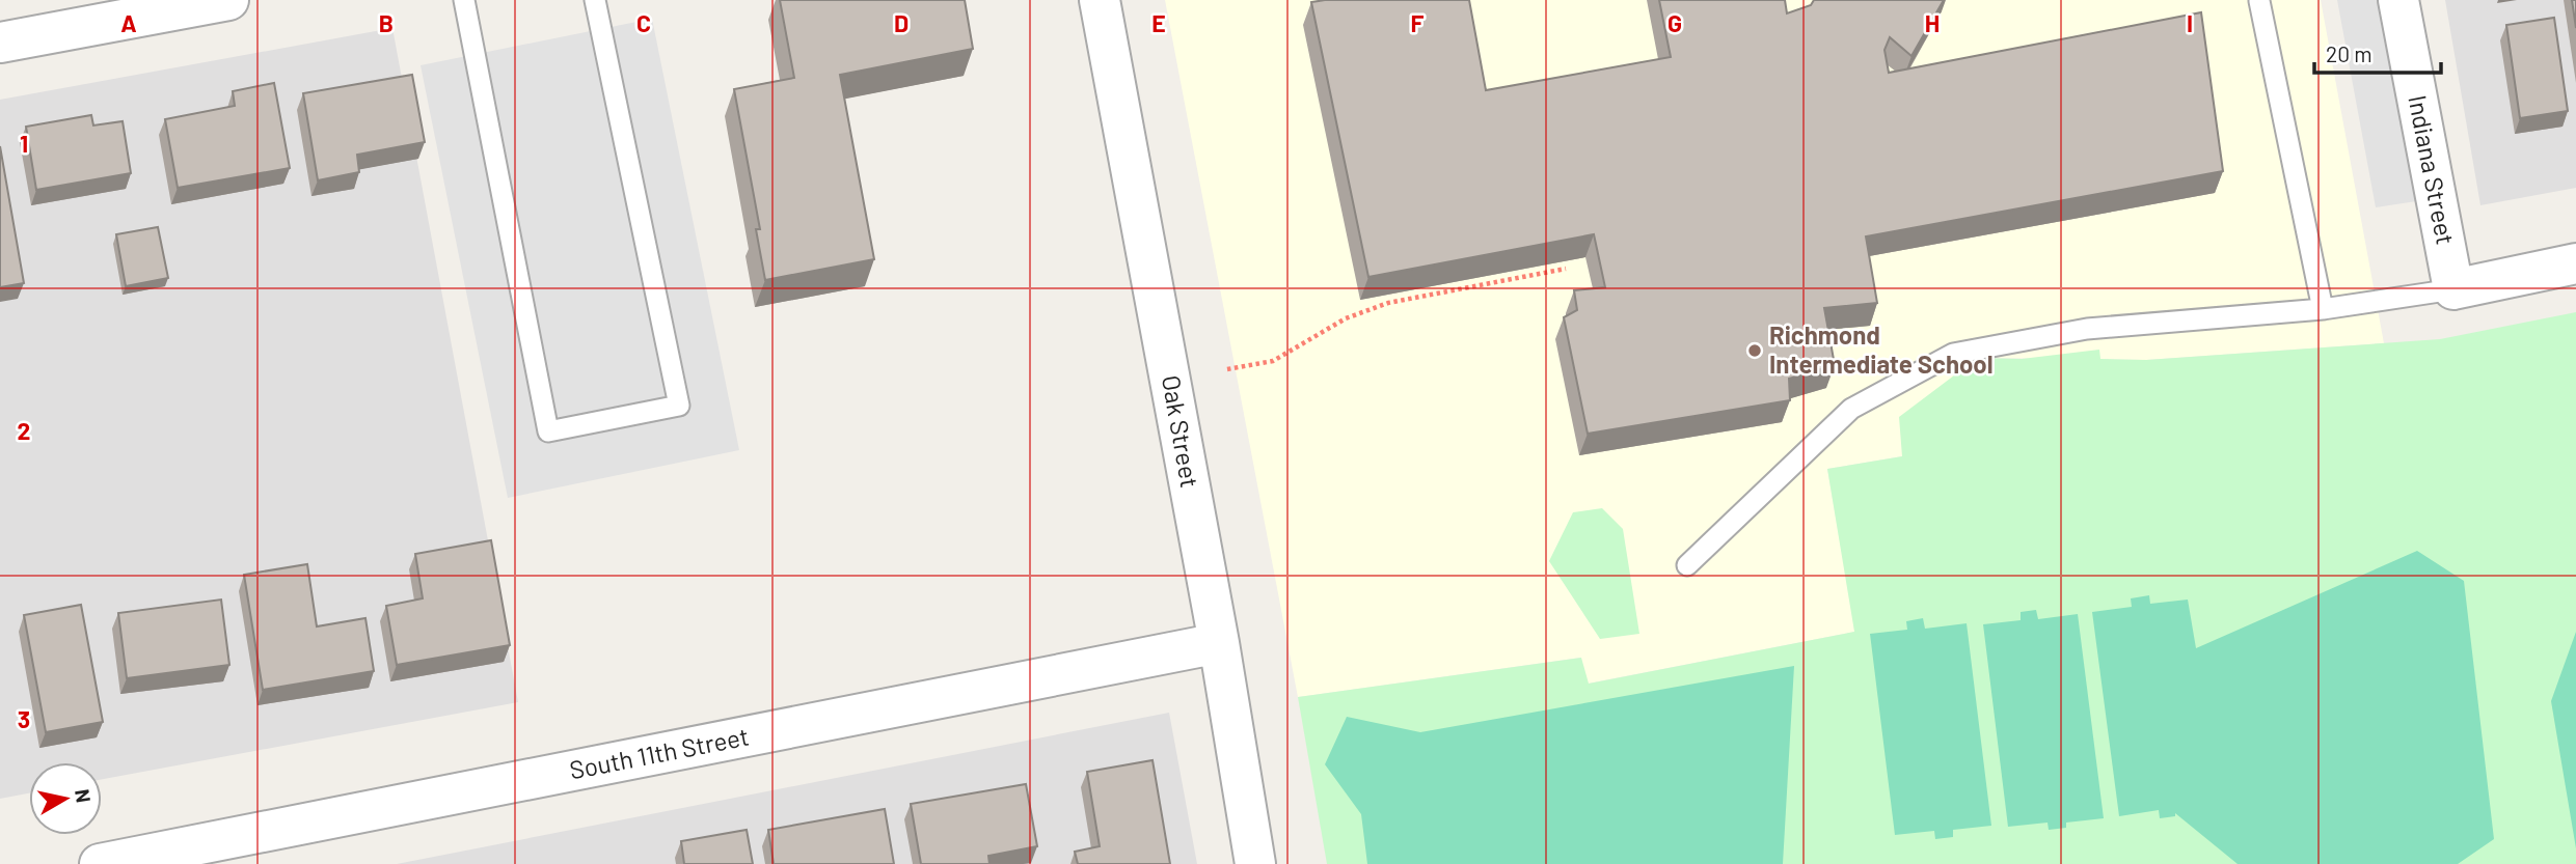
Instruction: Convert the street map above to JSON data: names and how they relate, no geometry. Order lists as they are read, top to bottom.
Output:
{
  "streets": {
    "street": ["Indiana Street", "Oak Street", "South 11th Street"]
  },
  "crossings": [
    ["Oak Street", "South 11th Street"]
  ],
  "places": ["Richmond Intermediate School"],
  "scale_bar": "20 m",
  "north": "right",
  "grid": {
    "columns": [
      "A",
      "B",
      "C",
      "D",
      "E",
      "F",
      "G",
      "H",
      "I"
    ],
    "rows": ["1", "2", "3"]
  }
}
